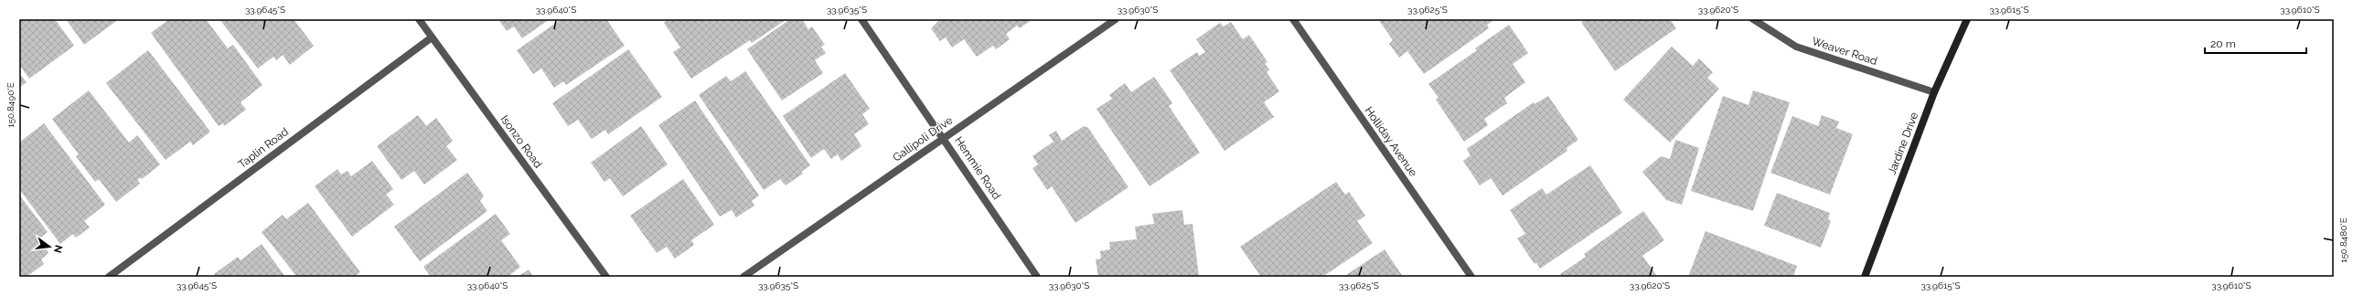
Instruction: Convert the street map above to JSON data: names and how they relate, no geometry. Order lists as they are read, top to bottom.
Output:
{
  "streets": {
    "street": [
      "Weaver Road",
      "Gallipoli Drive",
      "Isonzo Road",
      "Holliday Avenue",
      "Jardine Drive",
      "Taplin Road",
      "Hemmie Road"
    ]
  },
  "crossings": [
    ["Weaver Road", "Jardine Drive"],
    ["Gallipoli Drive", "Hemmie Road"],
    ["Isonzo Road", "Taplin Road"]
  ],
  "scale_bar": "20 m",
  "north": "right",
  "coordinates": [
    "33.9645°S",
    "33.9640°S",
    "33.9635°S",
    "33.9630°S",
    "33.9625°S",
    "33.9620°S",
    "33.9615°S",
    "33.9610°S",
    "150.8490°E",
    "150.8480°E"
  ]
}
